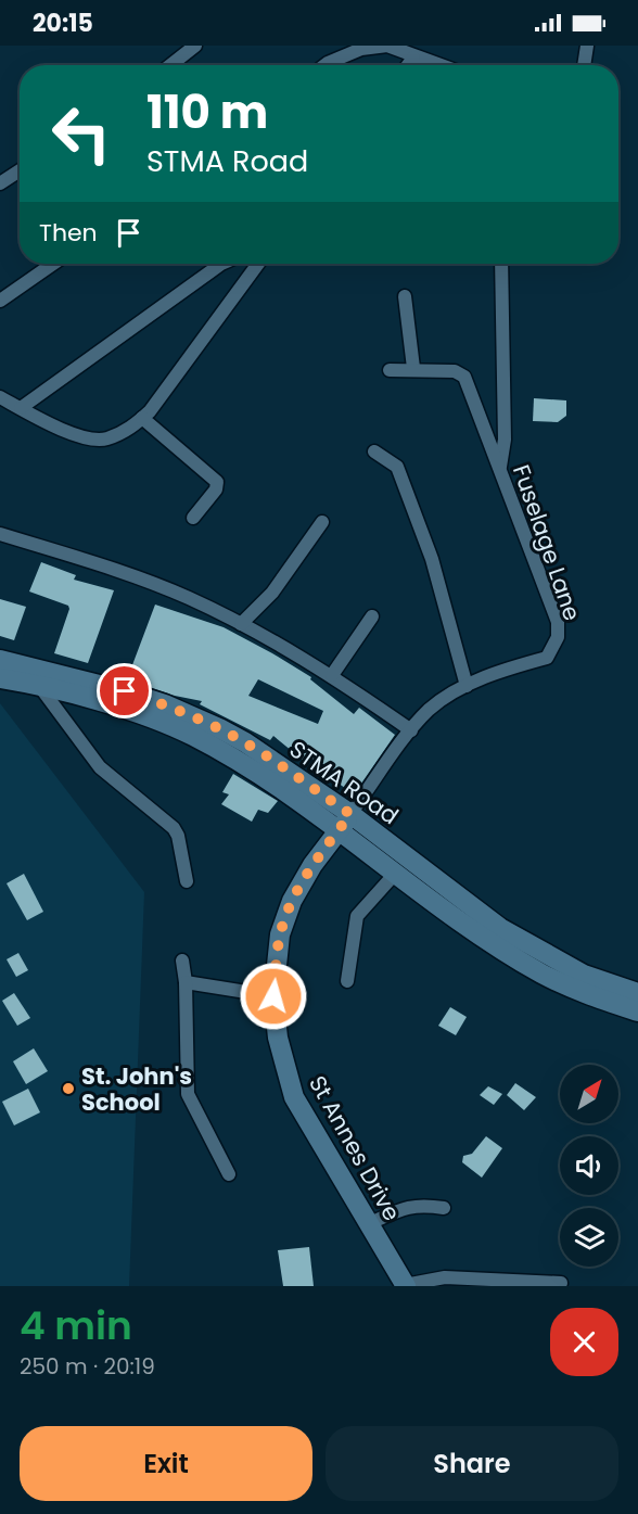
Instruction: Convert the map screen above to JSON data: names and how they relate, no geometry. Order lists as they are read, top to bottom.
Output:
{
  "streets": {
    "main road": ["STMA Road", "St Annes Drive"],
    "street": ["Fuselage Lane"]
  },
  "crossings": [
    ["Fuselage Lane", "STMA Road"],
    ["Fuselage Lane", "St Annes Drive"],
    ["STMA Road", "St Annes Drive"]
  ],
  "places": ["St. John's School"],
  "north": "top right",
  "page": {
    "status": "20:15",
    "turn": ["110 m", "STMA Road"],
    "then": "Then",
    "heading": ["4 min", "250 m · 20:19"],
    "buttons": ["Exit", "Share"]
  }
}
